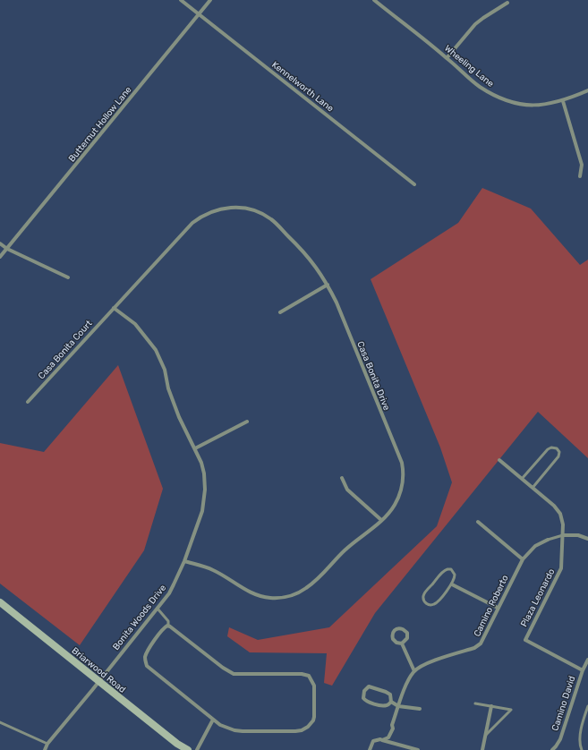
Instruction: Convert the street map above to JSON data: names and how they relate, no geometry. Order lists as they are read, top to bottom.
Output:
{
  "streets": {
    "main road": ["Briarwood Road"],
    "street": [
      "Wheeling Lane",
      "Kennelworth Lane",
      "Butternut Hollow Lane",
      "Casa Bonita Court",
      "Casa Bonita Drive",
      "Plaza Leonardo",
      "Camino Roberto",
      "Bonita Woods Drive",
      "Camino David"
    ]
  },
  "crossings": [
    ["Kennelworth Lane", "Butternut Hollow Lane"],
    ["Casa Bonita Court", "Casa Bonita Drive"],
    ["Casa Bonita Court", "Bonita Woods Drive"],
    ["Casa Bonita Drive", "Bonita Woods Drive"],
    ["Plaza Leonardo", "Camino Roberto"],
    ["Plaza Leonardo", "Camino David"],
    ["Bonita Woods Drive", "Briarwood Road"]
  ]
}
